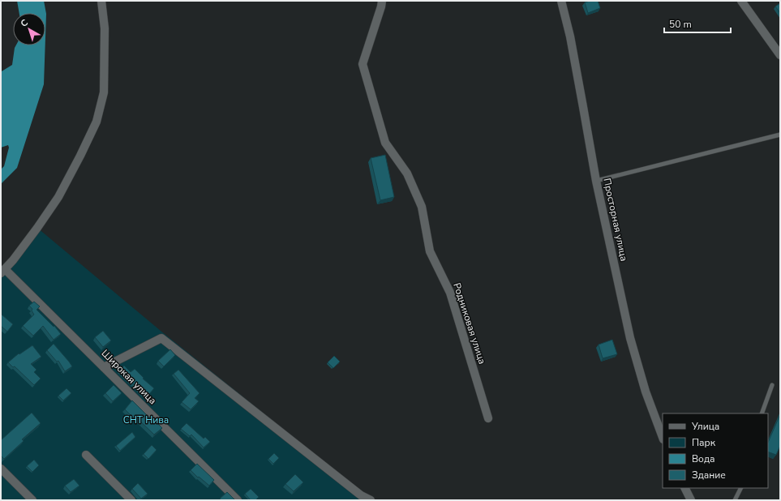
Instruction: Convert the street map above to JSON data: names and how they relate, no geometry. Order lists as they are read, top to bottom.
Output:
{
  "streets": {
    "street": ["Просторная улица", "Родниковая улица", "Широкая улица"]
  },
  "parks": ["СНТ Нива"],
  "legend": [
    "Улица",
    "Парк",
    "Вода",
    "Здание"
  ],
  "scale_bar": "50 m",
  "north": "top left"
}
